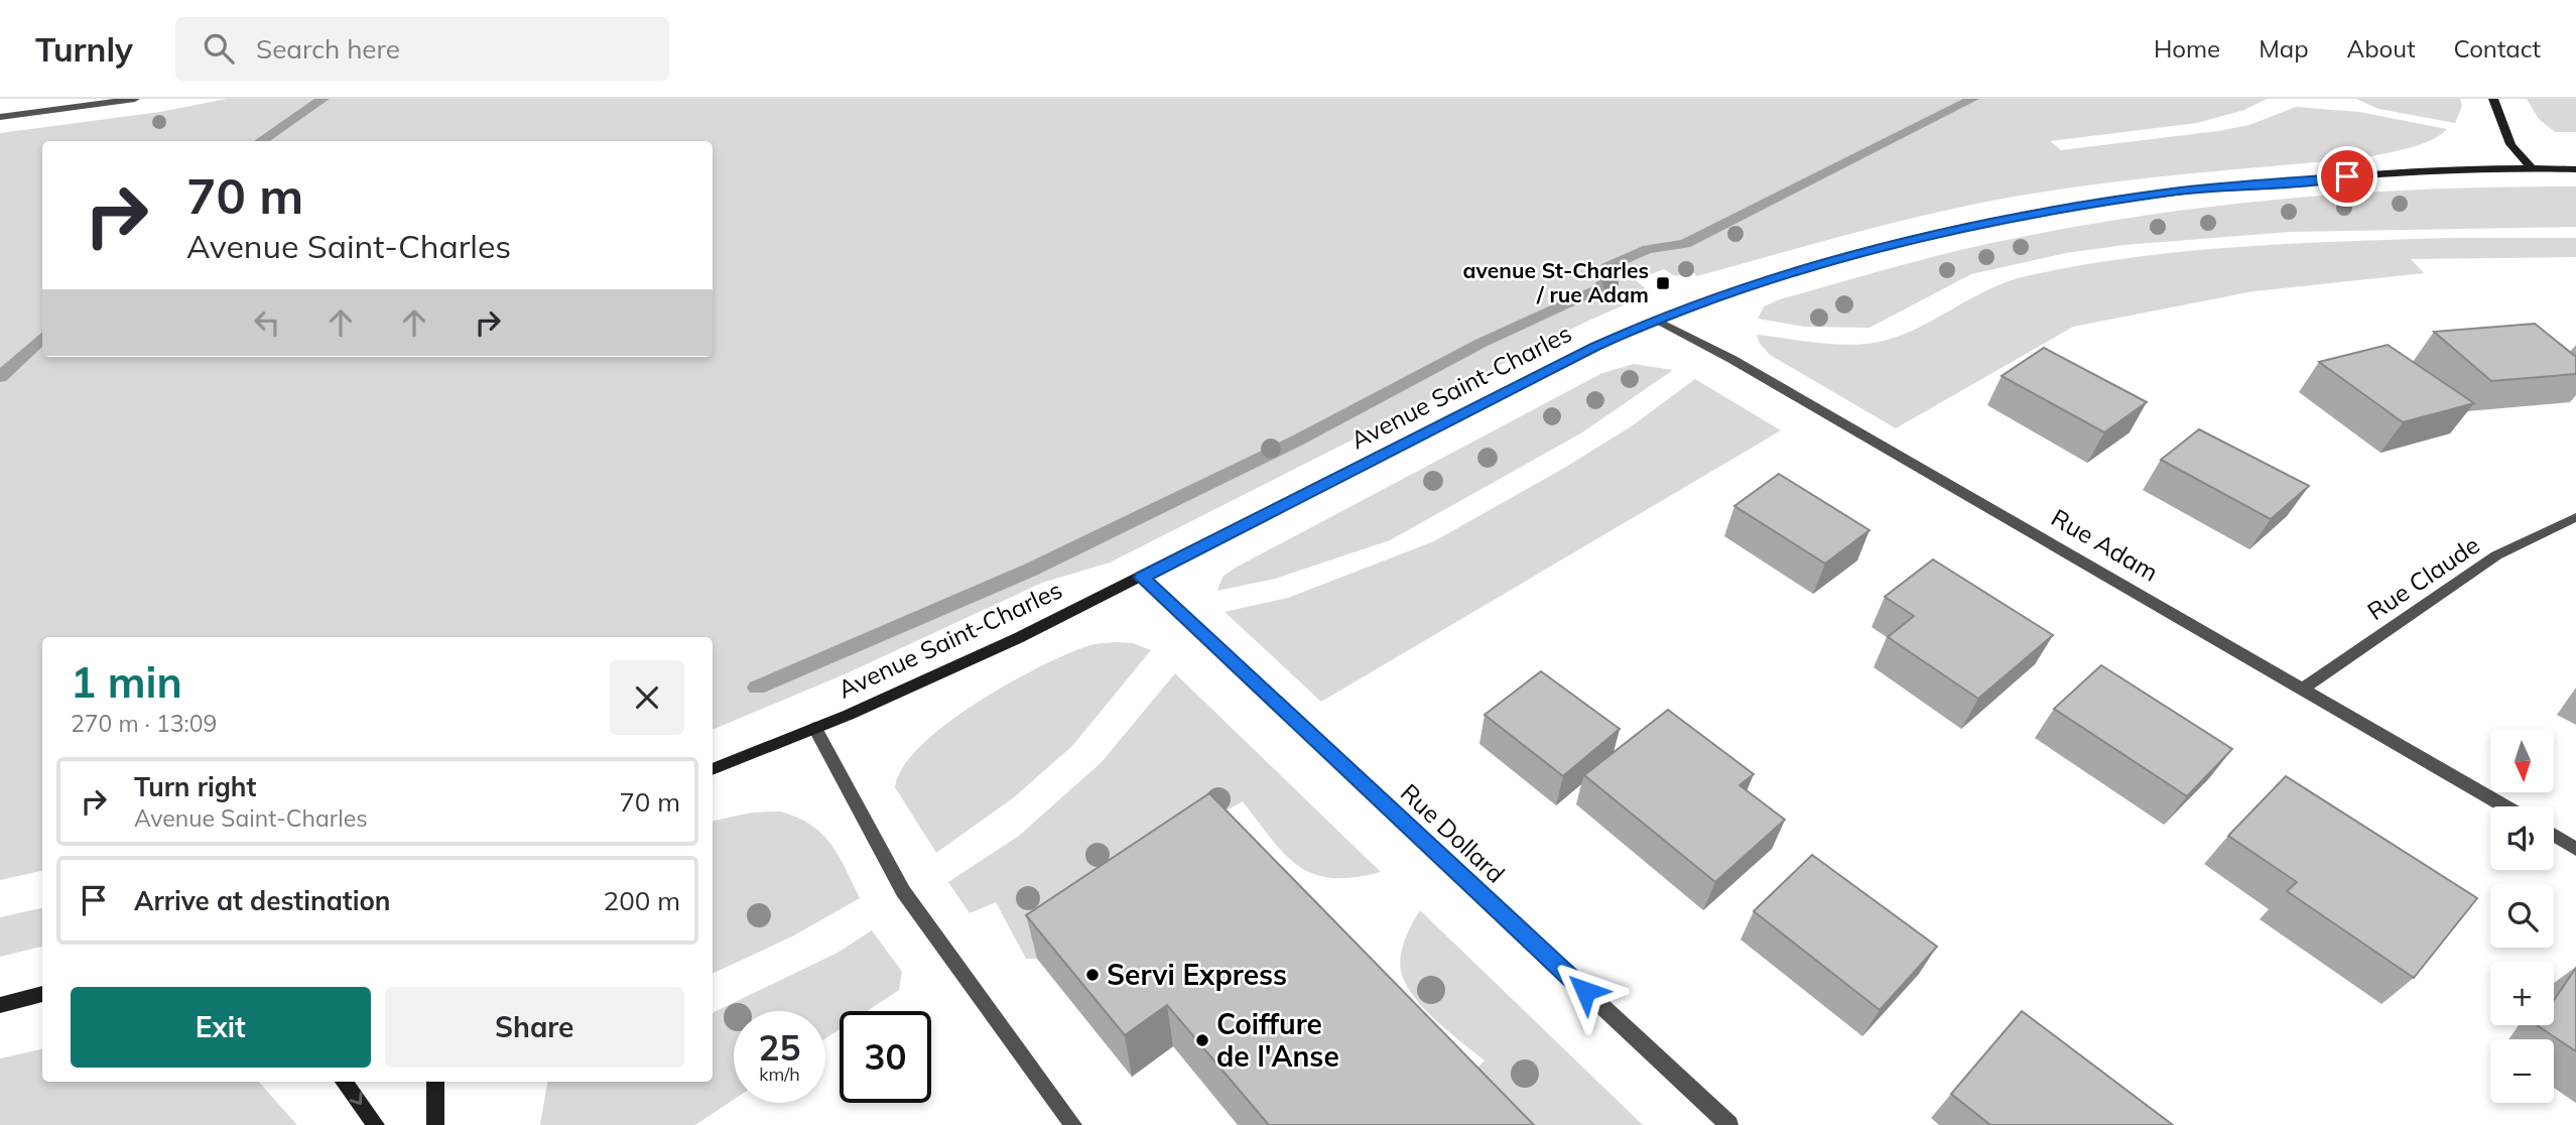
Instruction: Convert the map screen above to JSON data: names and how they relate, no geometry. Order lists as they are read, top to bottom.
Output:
{
  "streets": {
    "street": [
      "Avenue Saint-Charles",
      "Rue Adam",
      "Rue Claude",
      "Rue Dollard"
    ]
  },
  "crossings": [
    ["Avenue Saint-Charles", "Rue Adam"],
    ["Avenue Saint-Charles", "Rue Dollard"],
    ["Rue Adam", "Rue Claude"]
  ],
  "places": {
    "transit": ["avenue St-Charles / rue Adam"],
    "other": ["Servi Express", "Coiffure de l'Anse"]
  },
  "north": "bottom",
  "page": {
    "header": "Turnly",
    "search": "Search here",
    "nav": [
      "Home",
      "Map",
      "About",
      "Contact"
    ],
    "turn": ["70 m", "Avenue Saint-Charles"],
    "heading": ["1 min", "270 m · 13:09"],
    "map_buttons": ["+", "−"],
    "list": [
      {
        "name": "Turn right",
        "note": "Avenue Saint-Charles",
        "value": "70 m"
      },
      {
        "name": "Arrive at destination",
        "value": "200 m"
      }
    ],
    "buttons": ["Exit", "Share"],
    "speed": "25 km/h",
    "limit": "30"
  }
}
